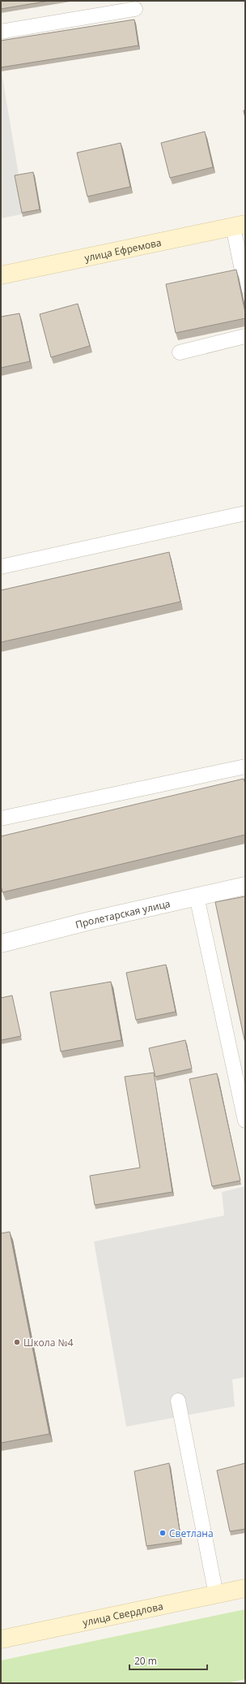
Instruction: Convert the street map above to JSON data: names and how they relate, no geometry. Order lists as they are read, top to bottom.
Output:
{
  "streets": {
    "main road": ["улица Ефремова", "улица Свердлова"],
    "street": ["Пролетарская улица"]
  },
  "places": ["Школа №4", "Светлана"],
  "scale_bar": "20 m"
}
